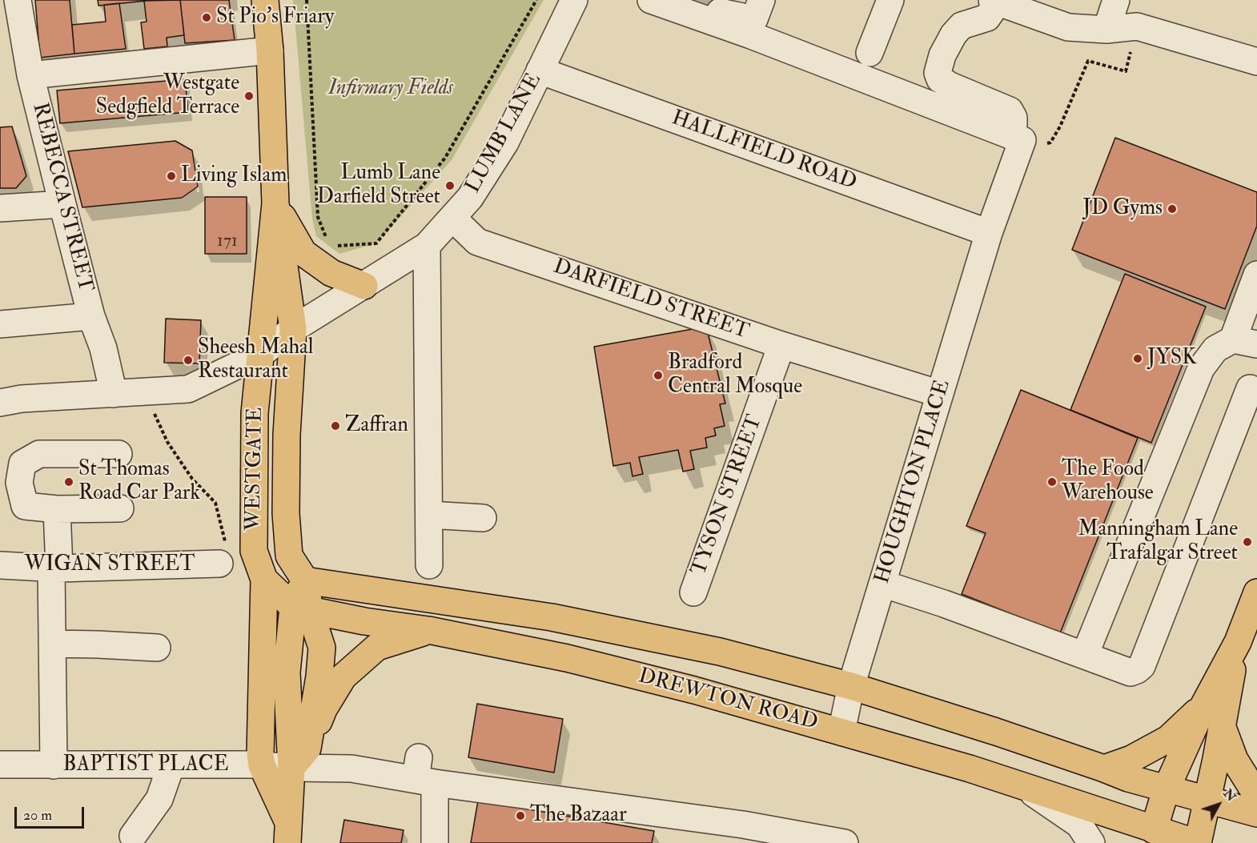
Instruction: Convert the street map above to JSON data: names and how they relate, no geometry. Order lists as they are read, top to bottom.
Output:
{
  "streets": {
    "main road": ["WESTGATE", "DREWTON ROAD"],
    "street": [
      "LUMB LANE",
      "HALLFIELD ROAD",
      "REBECCA STREET",
      "DARFIELD STREET",
      "HOUGHTON PLACE",
      "TYSON STREET",
      "WIGAN STREET",
      "BAPTIST PLACE"
    ]
  },
  "crossings": [
    ["LUMB LANE", "HALLFIELD ROAD"],
    ["LUMB LANE", "REBECCA STREET"],
    ["LUMB LANE", "DARFIELD STREET"],
    ["LUMB LANE", "WESTGATE"],
    ["HALLFIELD ROAD", "HOUGHTON PLACE"],
    ["DARFIELD STREET", "HOUGHTON PLACE"],
    ["DARFIELD STREET", "TYSON STREET"],
    ["WESTGATE", "DREWTON ROAD"],
    ["WESTGATE", "BAPTIST PLACE"],
    ["HOUGHTON PLACE", "DREWTON ROAD"]
  ],
  "parks": ["Infirmary Fields"],
  "places": [
    "St Pio's Friary",
    "Westgate Sedgfield Terrace",
    "Living Islam",
    "Lumb Lane Darfield Street",
    "JD Gyms",
    "JYSK",
    "Sheesh Mahal Restaurant",
    "Bradford Central Mosque",
    "Zaffran",
    "St Thomas Road Car Park",
    "The Food Warehouse",
    "Manningham Lane Trafalgar Street",
    "The Bazaar"
  ],
  "house_numbers": ["171"],
  "scale_bar": "20 m",
  "north": "top right"
}
